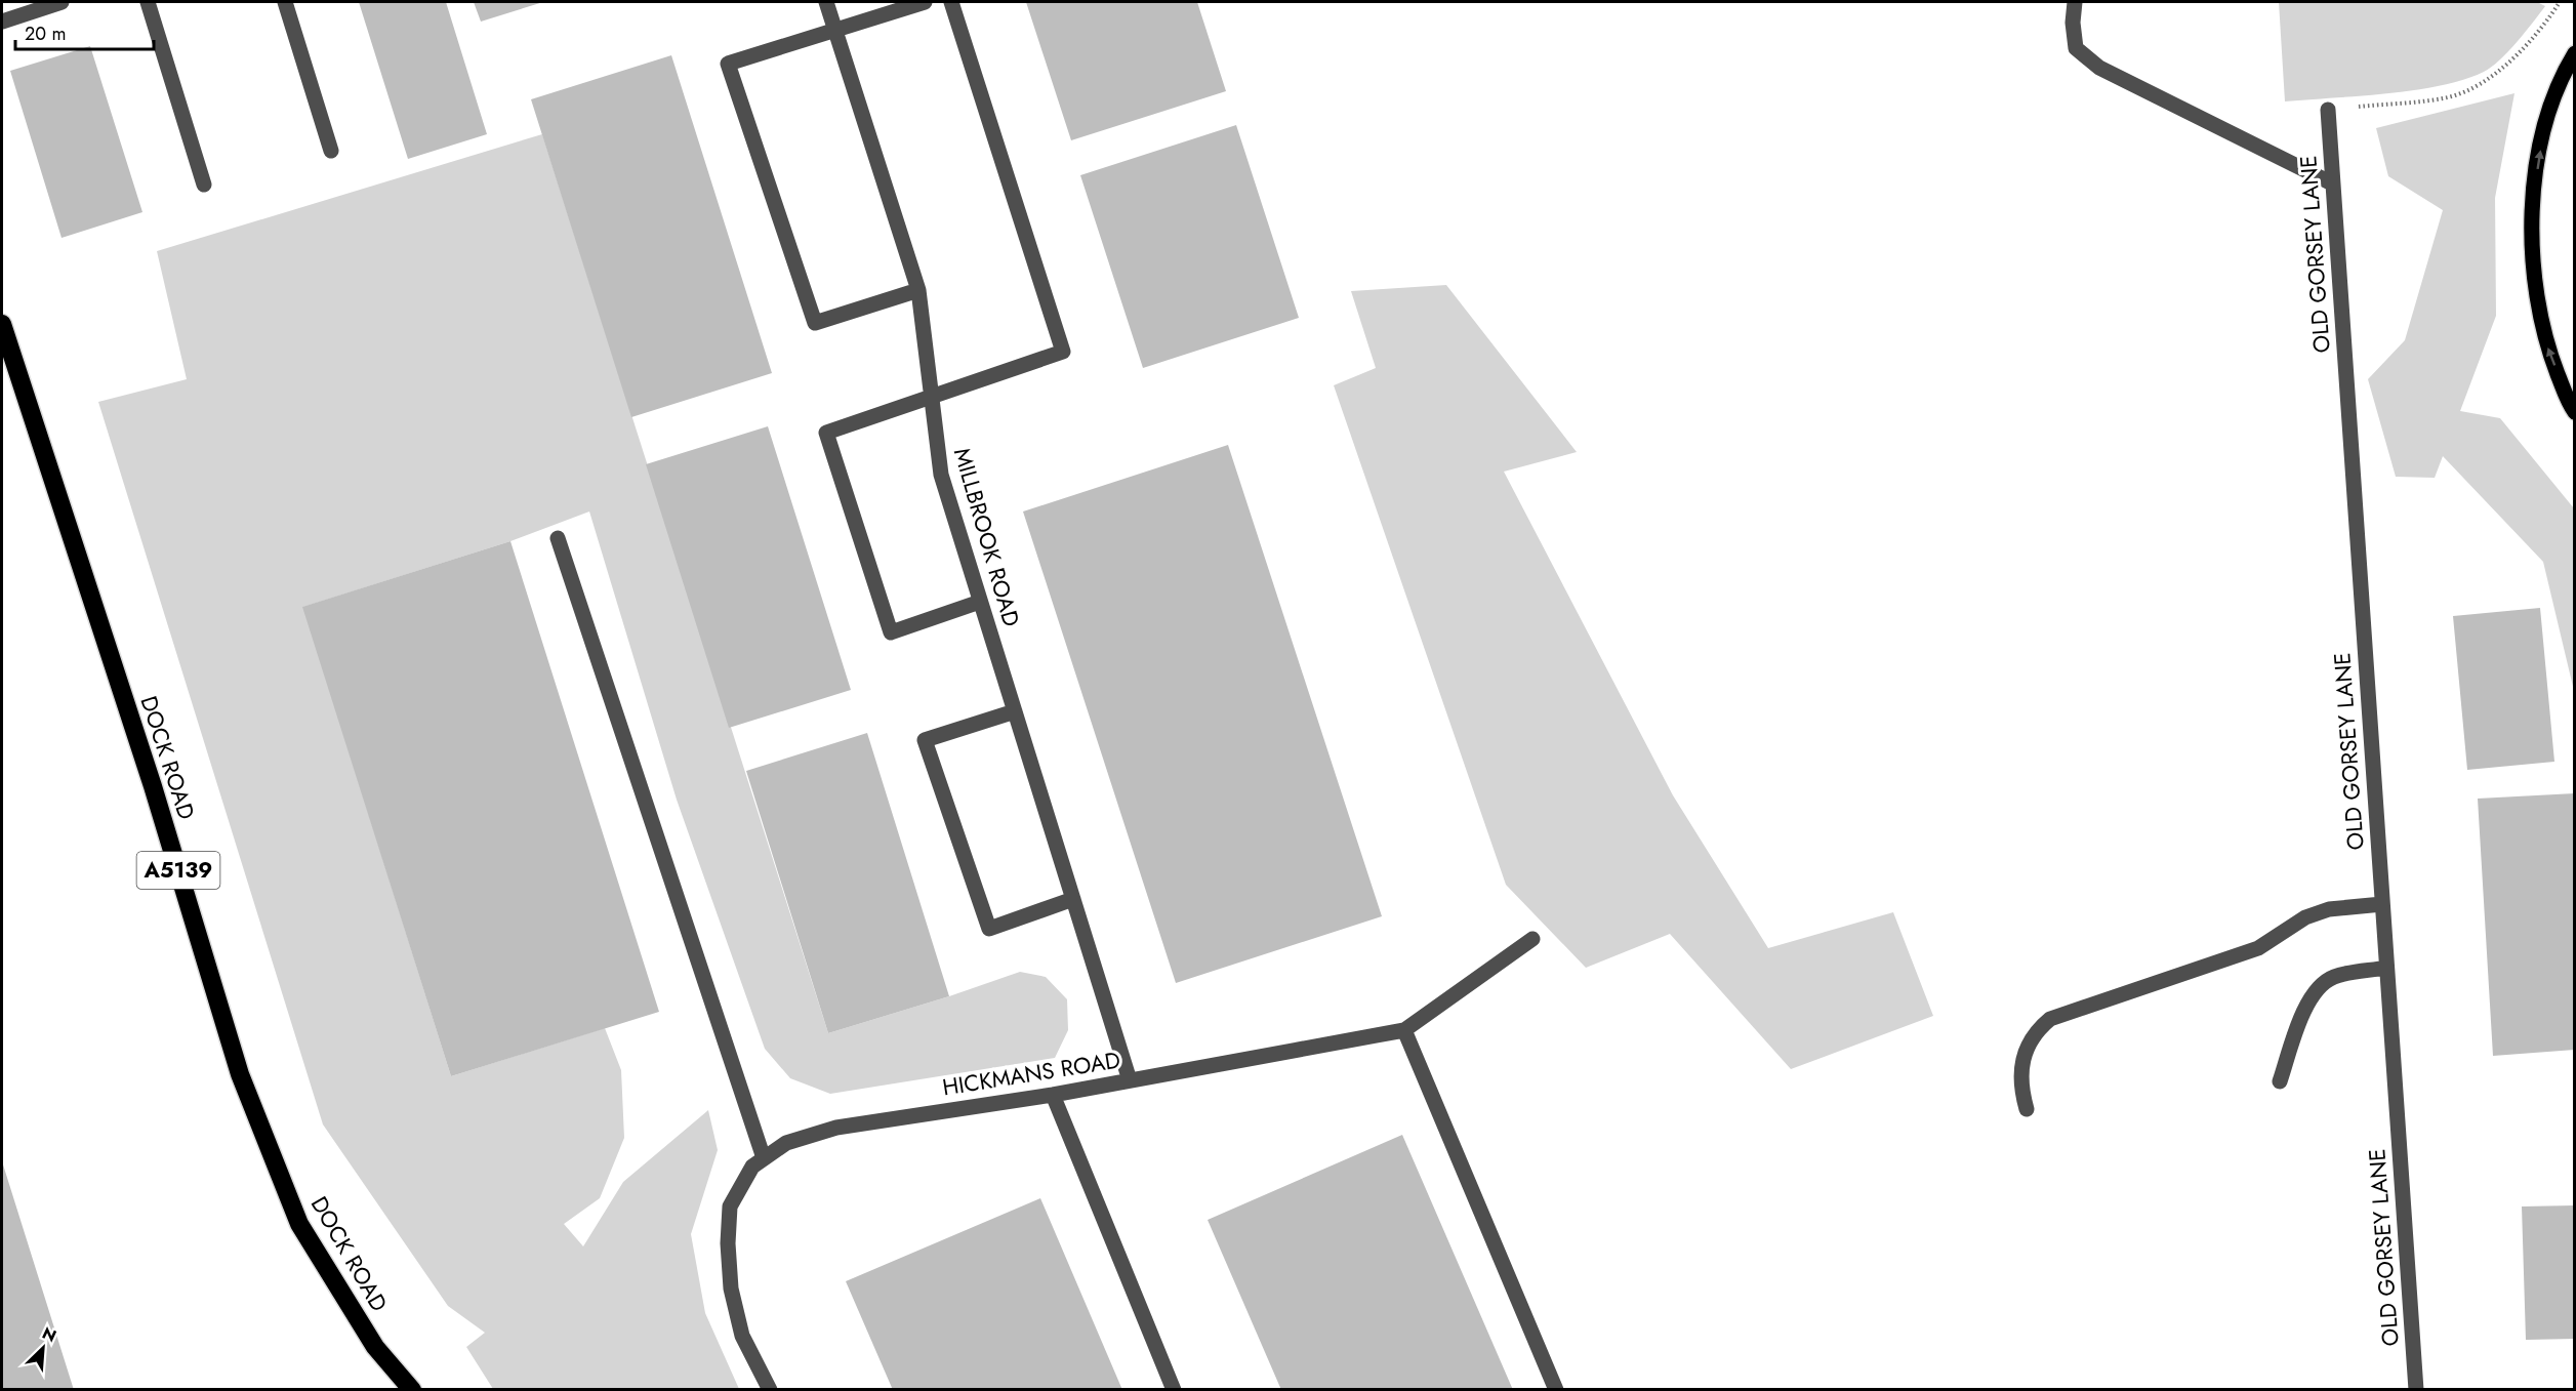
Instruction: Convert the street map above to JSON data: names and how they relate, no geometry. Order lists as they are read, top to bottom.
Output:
{
  "streets": {
    "highway": ["DOCK ROAD", "A5139"],
    "street": ["OLD GORSEY LANE", "MILLBROOK ROAD", "HICKMANS ROAD"]
  },
  "crossings": [
    ["MILLBROOK ROAD", "HICKMANS ROAD"]
  ],
  "scale_bar": "20 m",
  "north": "top right"
}
